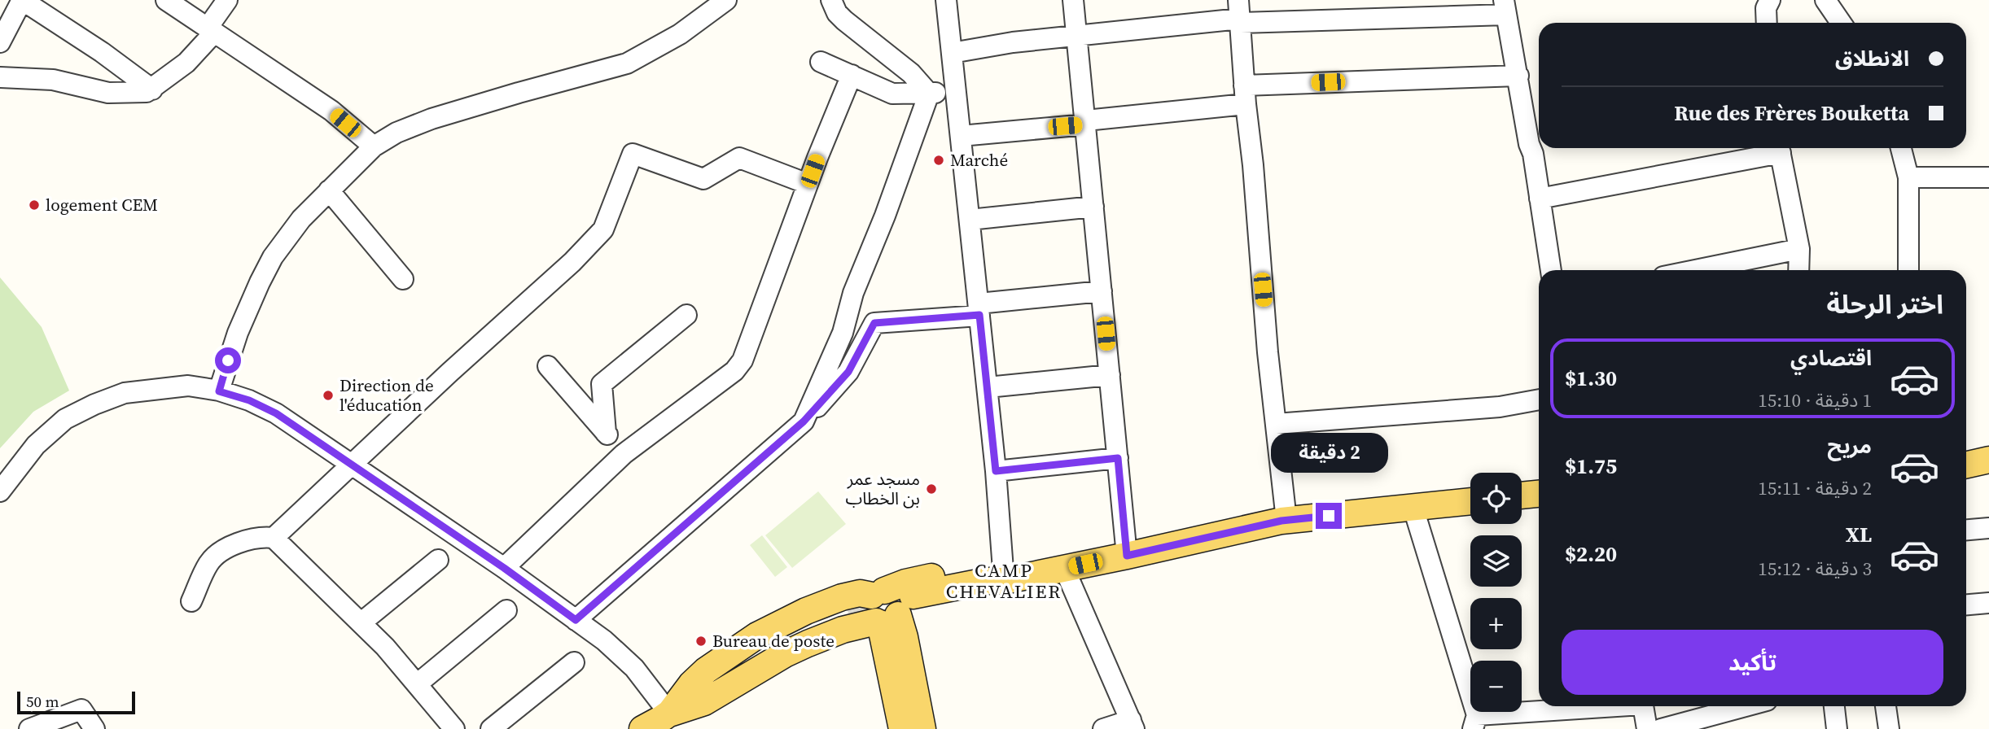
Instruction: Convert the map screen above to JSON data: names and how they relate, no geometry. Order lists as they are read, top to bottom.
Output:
{
  "districts": ["CAMP CHEVALIER"],
  "places": [
    "Marché",
    "logement CEM",
    "Direction de l'éducation",
    "مسجد عمر بن الخطاب",
    "Bureau de poste"
  ],
  "scale_bar": "50 m",
  "page": {
    "banner": ["الانطلاق", "Rue des Frères Bouketta"],
    "heading": "اختر الرحلة",
    "list": [
      {
        "name": "اقتصادي",
        "note": "1 دقيقة · 15:10",
        "value": "$1.30"
      },
      {
        "name": "مريح",
        "note": "2 دقيقة · 15:11",
        "value": "$1.75"
      },
      {
        "name": "XL",
        "note": "3 دقيقة · 15:12",
        "value": "$2.20"
      }
    ],
    "bubble": "2 دقيقة",
    "map_buttons": ["+", "−"],
    "buttons": "تأكيد",
    "scale": "50 m"
  }
}
